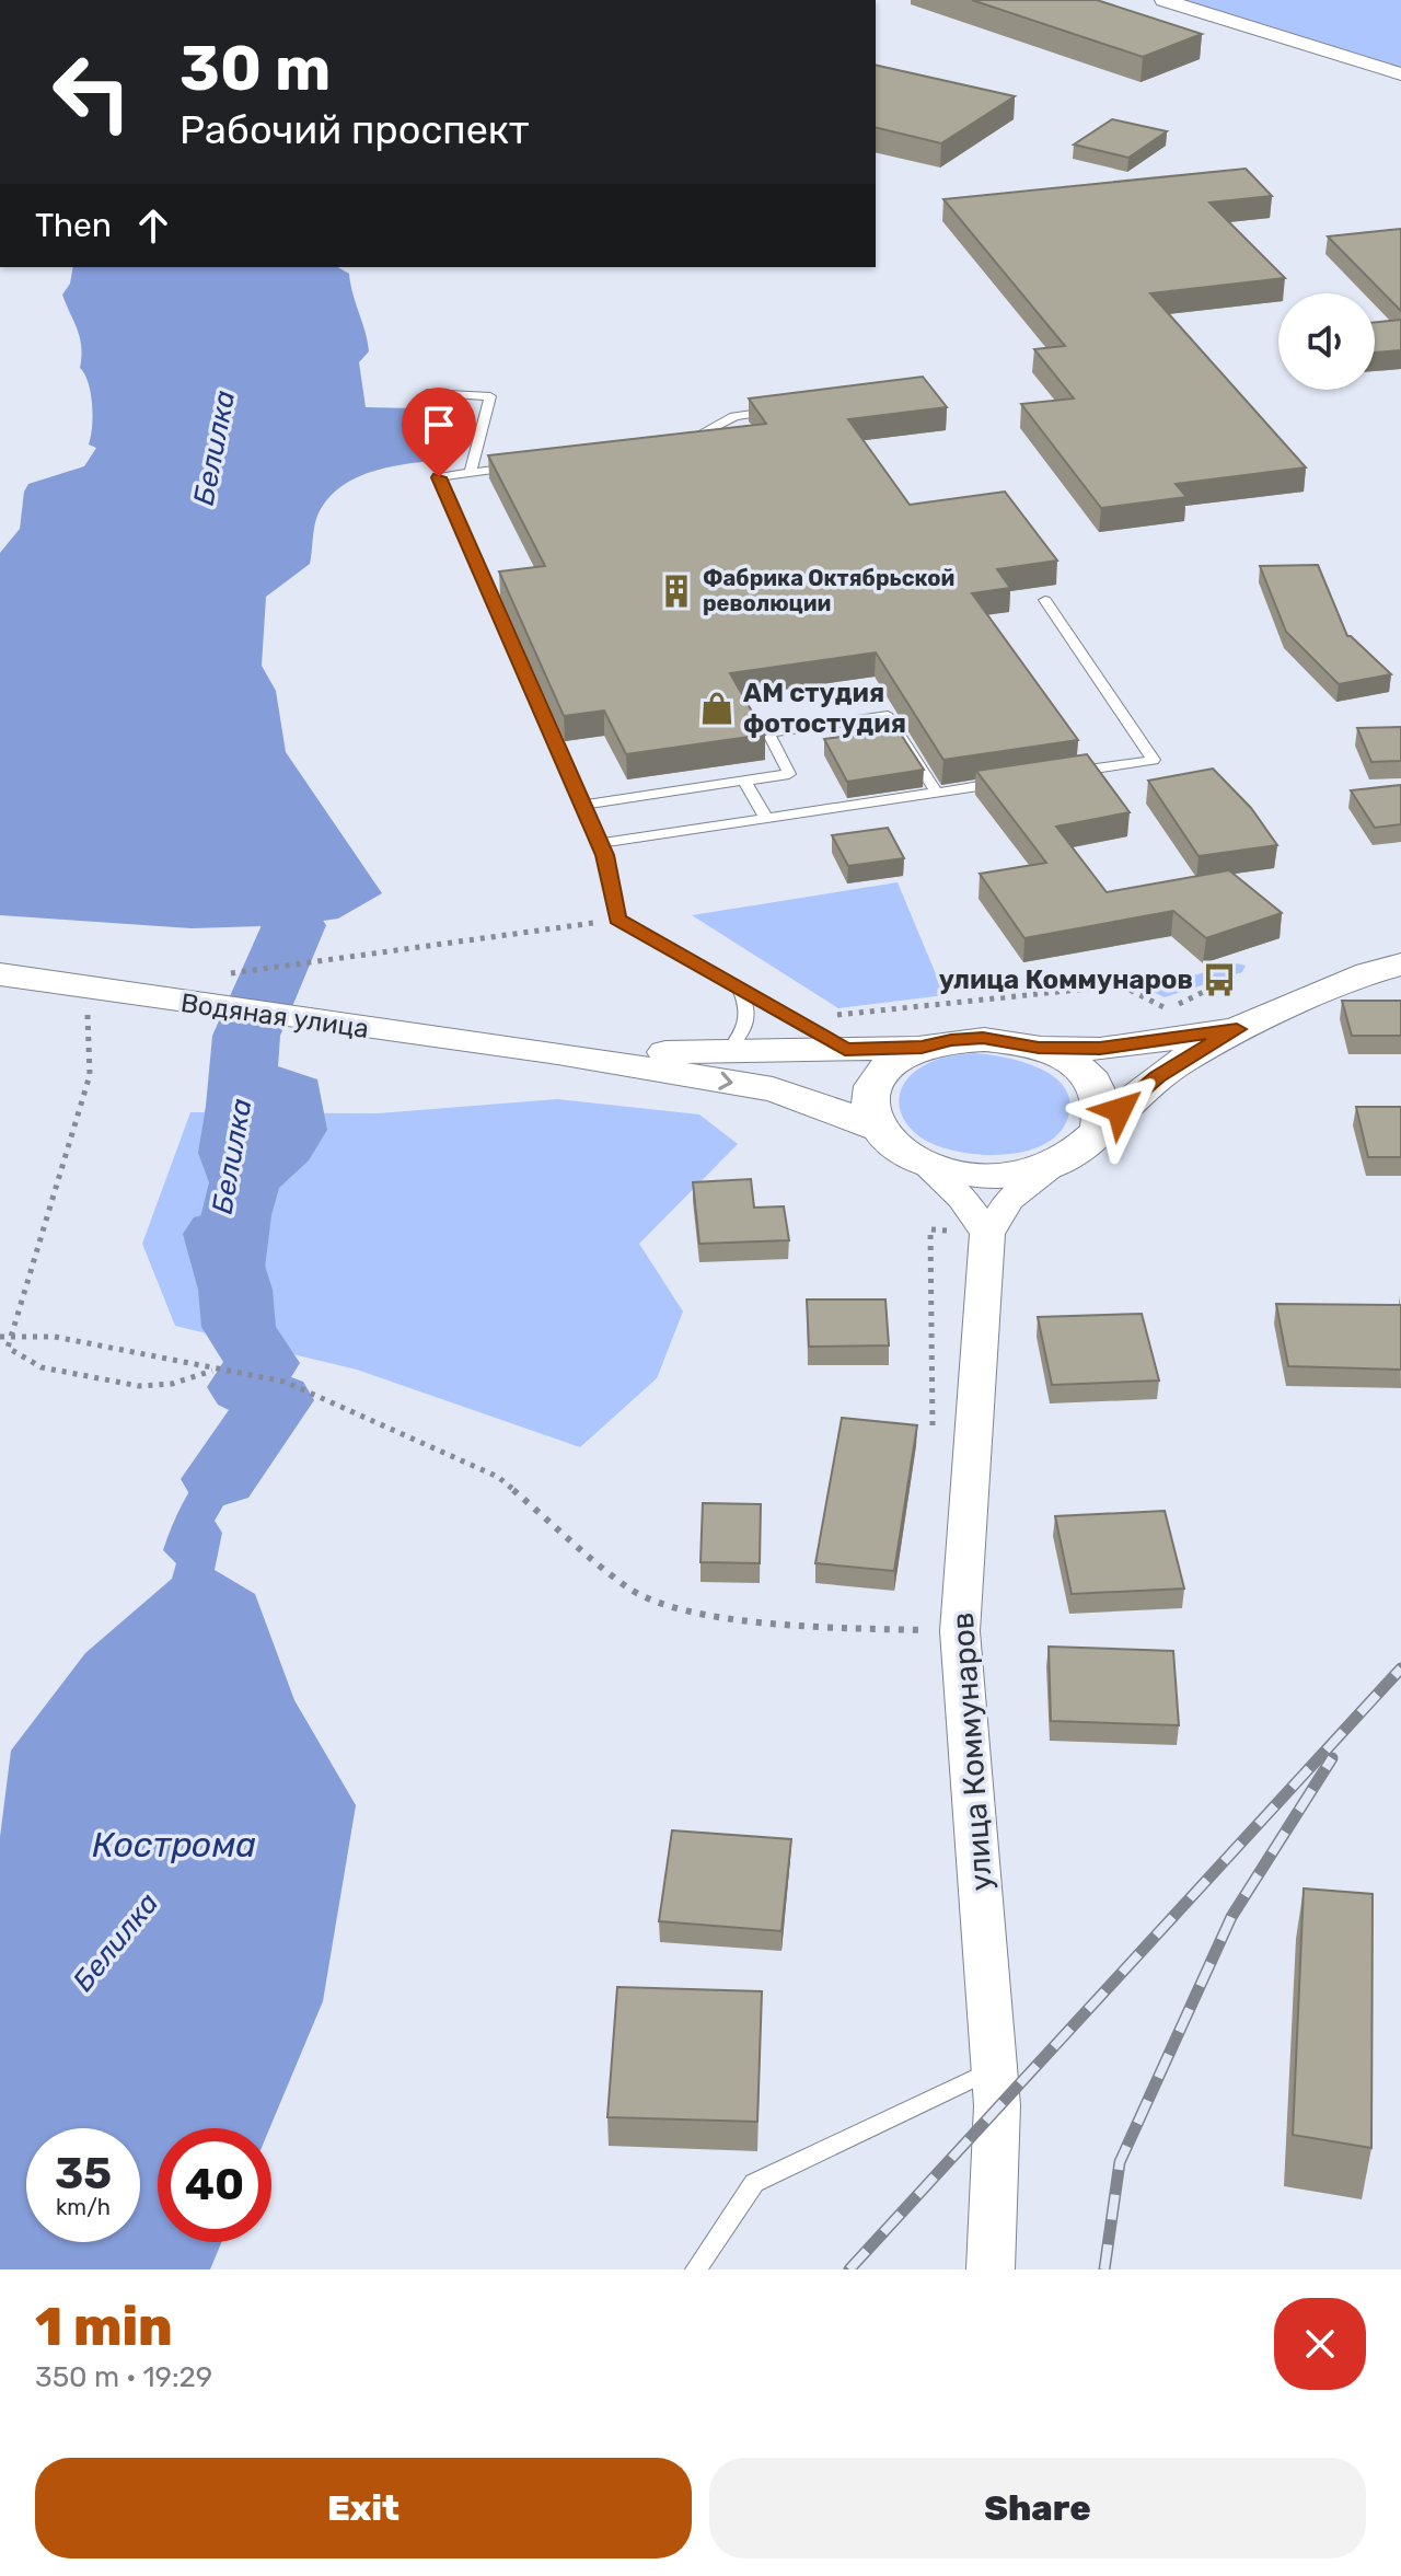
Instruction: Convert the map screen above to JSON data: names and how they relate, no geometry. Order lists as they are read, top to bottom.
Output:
{
  "streets": {
    "street": ["Водяная улица", "улица Коммунаров"]
  },
  "water": ["Белилка", "Кострома"],
  "places": {
    "building": ["Фабрика Октябрьской революции"],
    "shop": ["АМ студия фотостудия"],
    "bus stop": ["улица Коммунаров"]
  },
  "page": {
    "turn": ["30 m", "Рабочий проспект"],
    "then": "Then",
    "speed": "35 km/h",
    "limit": "40",
    "heading": ["1 min", "350 m · 19:29"],
    "buttons": ["Exit", "Share"]
  }
}
